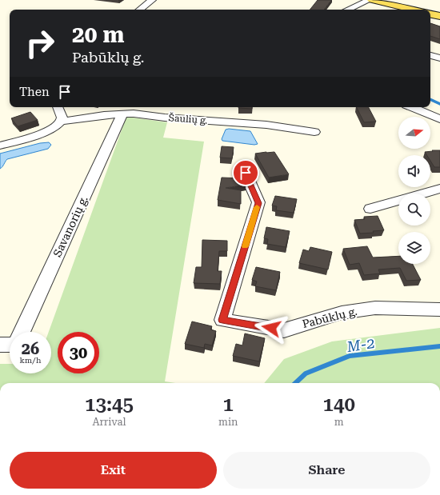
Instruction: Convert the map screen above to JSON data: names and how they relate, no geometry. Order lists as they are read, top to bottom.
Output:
{
  "streets": {
    "street": ["Šaulių g.", "Savanorių g.", "Pabūklų g."]
  },
  "crossings": [
    ["Šaulių g.", "Savanorių g."]
  ],
  "water": ["M-2"],
  "north": "right",
  "page": {
    "turn": ["20 m", "Pabūklų g."],
    "then": "Then",
    "speed": "26 km/h",
    "limit": "30",
    "eta": [
      "13:45",
      "Arrival",
      "1",
      "min",
      "140",
      "m"
    ],
    "buttons": ["Exit", "Share"]
  }
}
